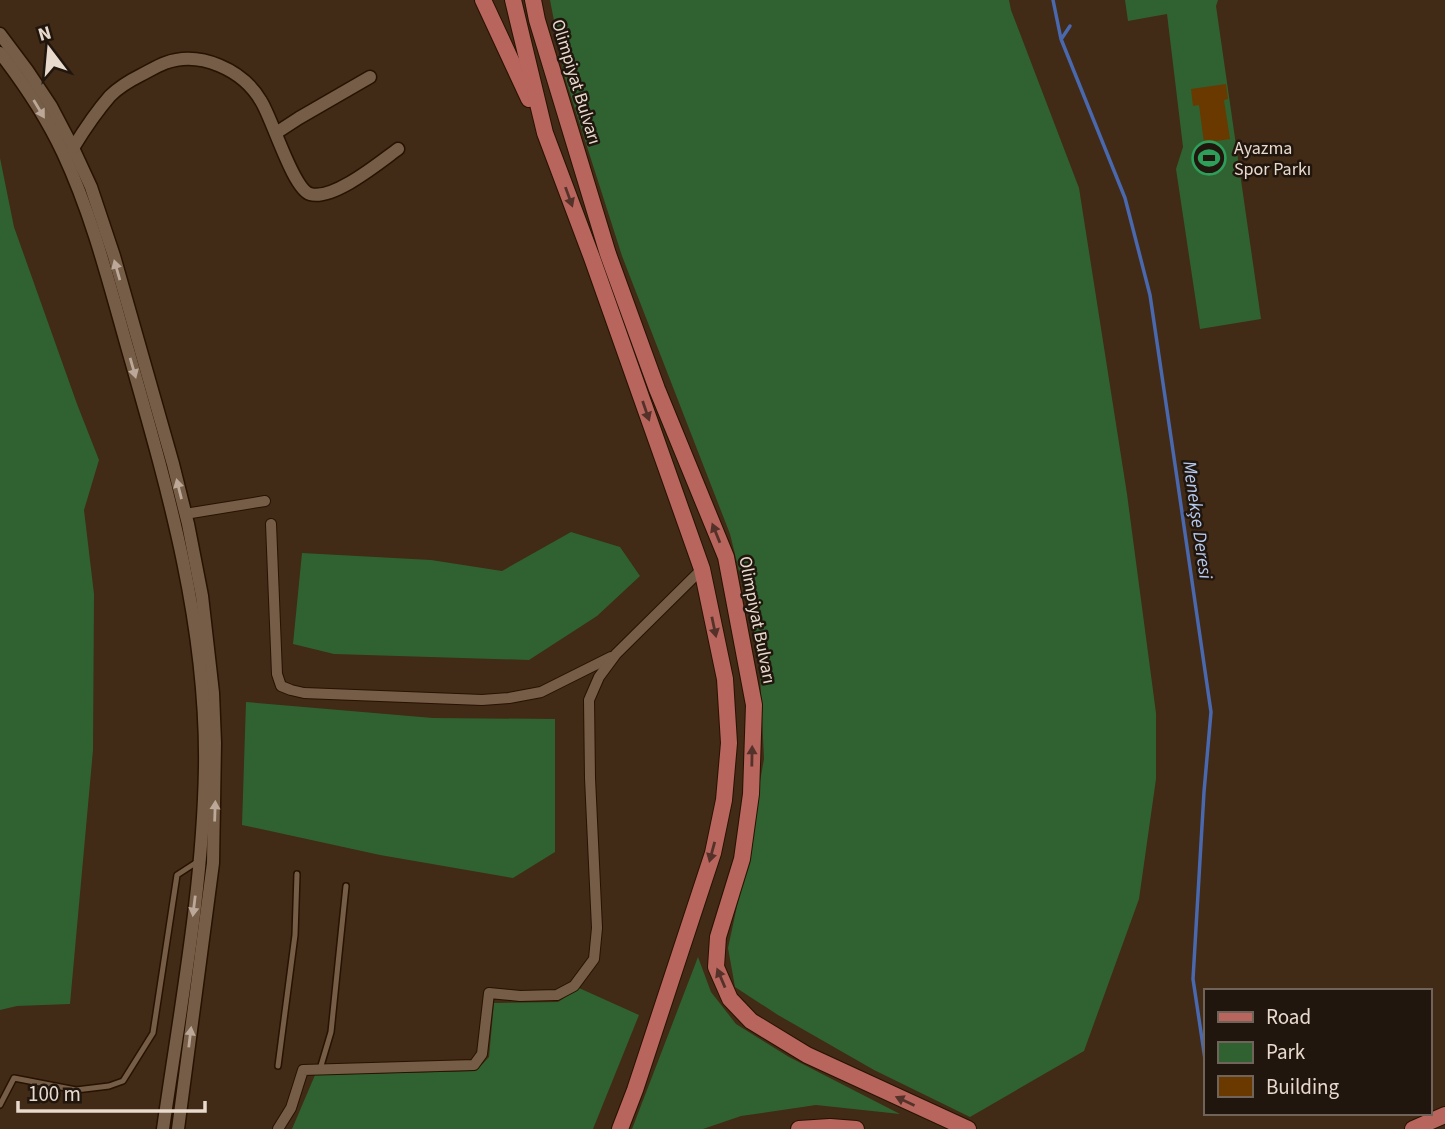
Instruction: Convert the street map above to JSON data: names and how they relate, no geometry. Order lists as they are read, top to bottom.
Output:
{
  "streets": {
    "main road": ["Olimpiyat Bulvarı"]
  },
  "water": ["Menekşe Deresi"],
  "places": {
    "sports": ["Ayazma Spor Parkı"]
  },
  "legend": ["Road", "Park", "Building"],
  "scale_bar": "100 m",
  "north": "top"
}
